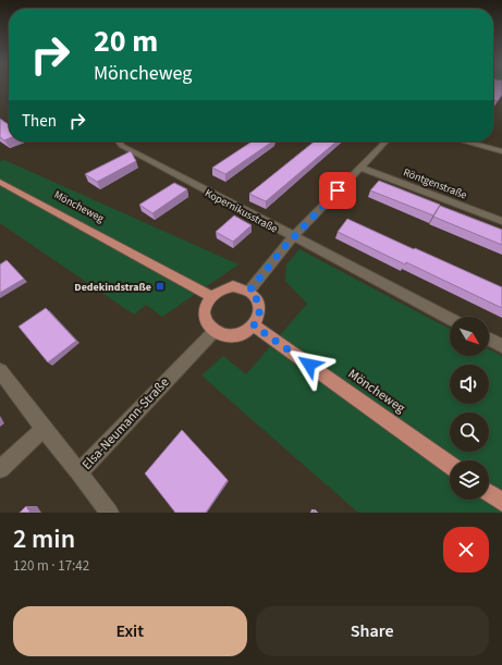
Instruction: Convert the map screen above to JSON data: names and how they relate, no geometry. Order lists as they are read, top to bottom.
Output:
{
  "streets": {
    "main road": ["Möncheweg"],
    "street": ["Röntgenstraße", "Kopernikusstraße", "Elsa-Neumann-Straße"]
  },
  "crossings": [
    ["Möncheweg", "Elsa-Neumann-Straße"]
  ],
  "places": {
    "transit": ["Dedekindstraße"]
  },
  "north": "bottom right",
  "page": {
    "turn": ["20 m", "Möncheweg"],
    "then": "Then",
    "heading": ["2 min", "120 m · 17:42"],
    "buttons": ["Exit", "Share"]
  }
}
